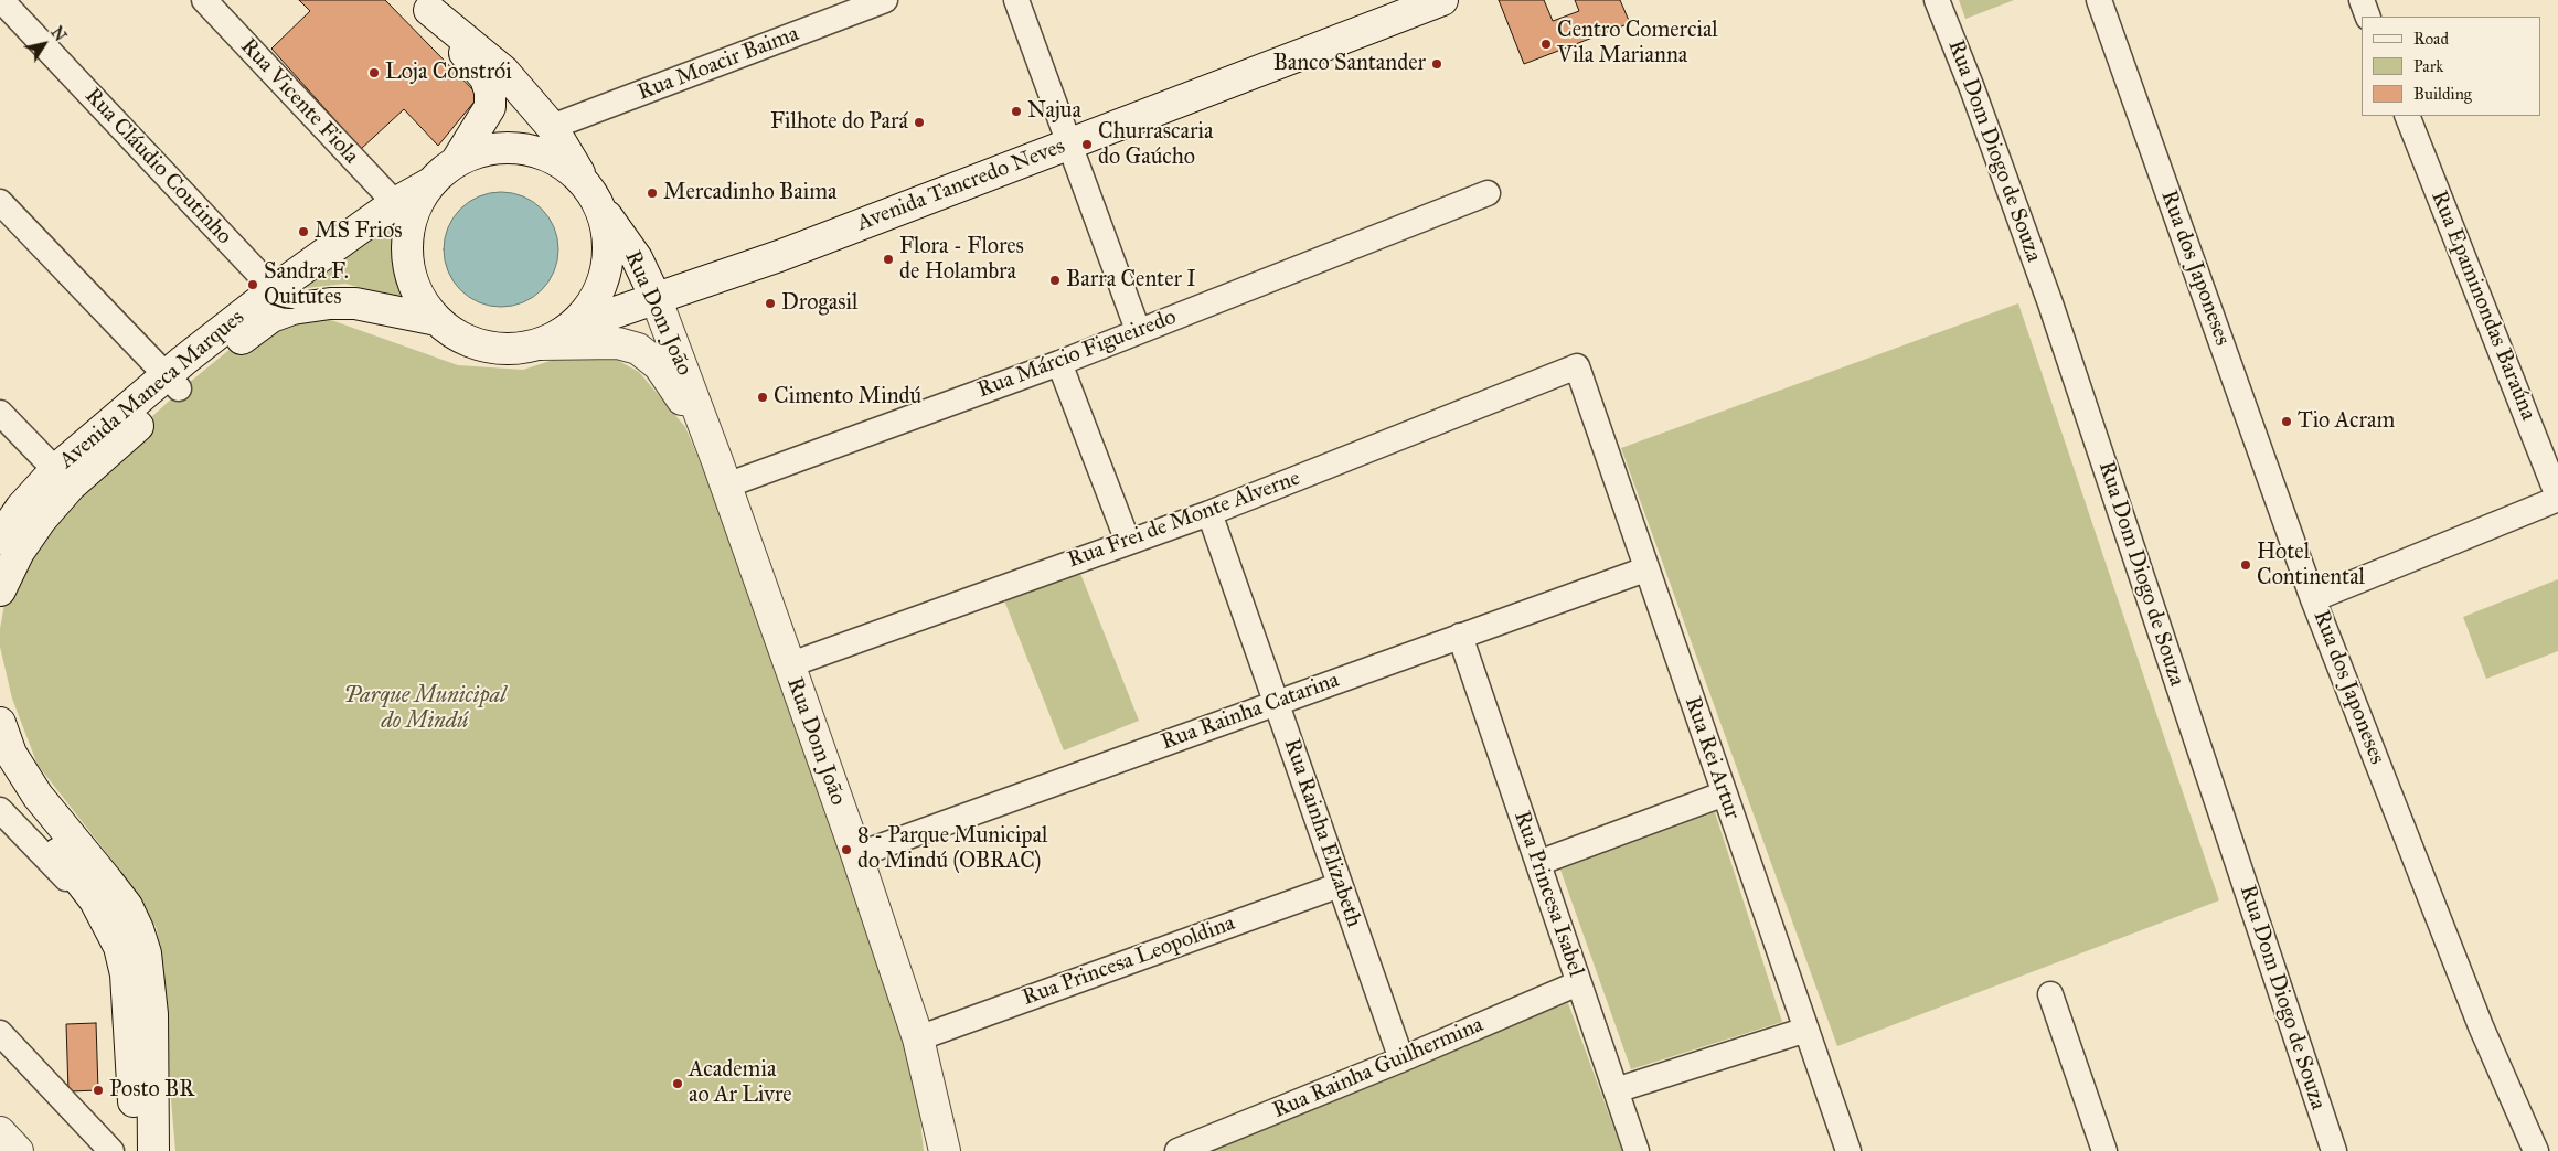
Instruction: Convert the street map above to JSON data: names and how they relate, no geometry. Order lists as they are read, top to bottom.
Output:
{
  "streets": {
    "main road": ["Avenida Tancredo Neves", "Rua Dom João", "Avenida Maneca Marques"],
    "street": [
      "Rua Moacir Baima",
      "Rua Vicente Fiola",
      "Rua Dom Diogo de Souza",
      "Rua Cláudio Coutinho",
      "Rua dos Japoneses",
      "Rua Epaminondas Baraúna",
      "Rua Márcio Figueiredo",
      "Rua Frei de Monte Alverne",
      "Rua Rainha Catarina",
      "Rua Rei Artur",
      "Rua Rainha Elizabeth",
      "Rua Princesa Isabel",
      "Rua Princesa Leopoldina",
      "Rua Rainha Guilhermina"
    ]
  },
  "crossings": [
    ["Rua Vicente Fiola", "Avenida Maneca Marques"],
    ["Rua Cláudio Coutinho", "Avenida Maneca Marques"],
    ["Avenida Tancredo Neves", "Rua Dom João"],
    ["Rua Dom João", "Rua Márcio Figueiredo"],
    ["Rua Dom João", "Rua Frei de Monte Alverne"],
    ["Rua Dom João", "Rua Rainha Catarina"],
    ["Rua Dom João", "Rua Princesa Leopoldina"],
    ["Rua Frei de Monte Alverne", "Rua Rei Artur"],
    ["Rua Frei de Monte Alverne", "Rua Rainha Elizabeth"],
    ["Rua Rainha Catarina", "Rua Rei Artur"],
    ["Rua Rainha Catarina", "Rua Rainha Elizabeth"],
    ["Rua Rainha Catarina", "Rua Princesa Isabel"],
    ["Rua Rainha Elizabeth", "Rua Princesa Leopoldina"],
    ["Rua Rainha Elizabeth", "Rua Rainha Guilhermina"],
    ["Rua Princesa Isabel", "Rua Rainha Guilhermina"]
  ],
  "parks": ["Parque Municipal do Mindú"],
  "places": [
    "Centro Comercial Vila Marianna",
    "Banco Santander",
    "Loja Constrói",
    "Najua",
    "Filhote do Pará",
    "Churrascaria do Gaúcho",
    "Mercadinho Baima",
    "MS Frios",
    "Flora - Flores de Holambra",
    "Barra Center I",
    "Sandra F. Quitutes",
    "Drogasil",
    "Cimento Mindú",
    "Tio Acram",
    "Hotel Continental",
    "8 - Parque Municipal do Mindú (OBRAC)",
    "Academia ao Ar Livre",
    "Posto BR"
  ],
  "legend": ["Road", "Park", "Building"],
  "north": "top right"
}
